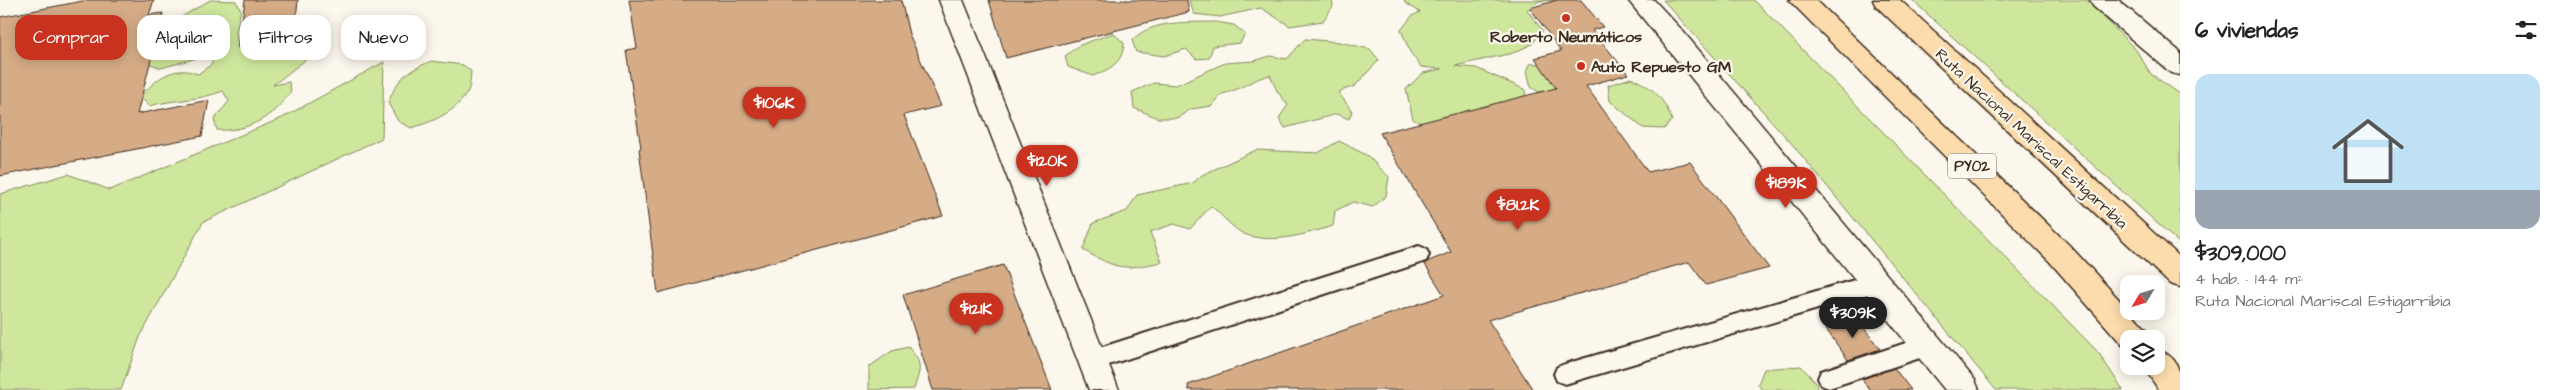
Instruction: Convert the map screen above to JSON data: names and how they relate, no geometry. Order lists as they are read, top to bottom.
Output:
{
  "streets": {
    "highway": ["Ruta Nacional Mariscal Estigarribia", "PY02"]
  },
  "places": ["Roberto Neumáticos", "Auto Repuesto GM"],
  "north": "bottom left",
  "page": {
    "heading": "6 viviendas",
    "chip": [
      "Comprar",
      "Alquilar",
      "Filtros",
      "Nuevo"
    ],
    "list": [
      {
        "name": "$309,000",
        "note": "4 hab. · 144 m² · Ruta Nacional Mariscal Estigarribia"
      }
    ],
    "price": [
      "$106K",
      "$120K",
      "$189K",
      "$81.2K",
      "$121K",
      "$309K"
    ]
  }
}
